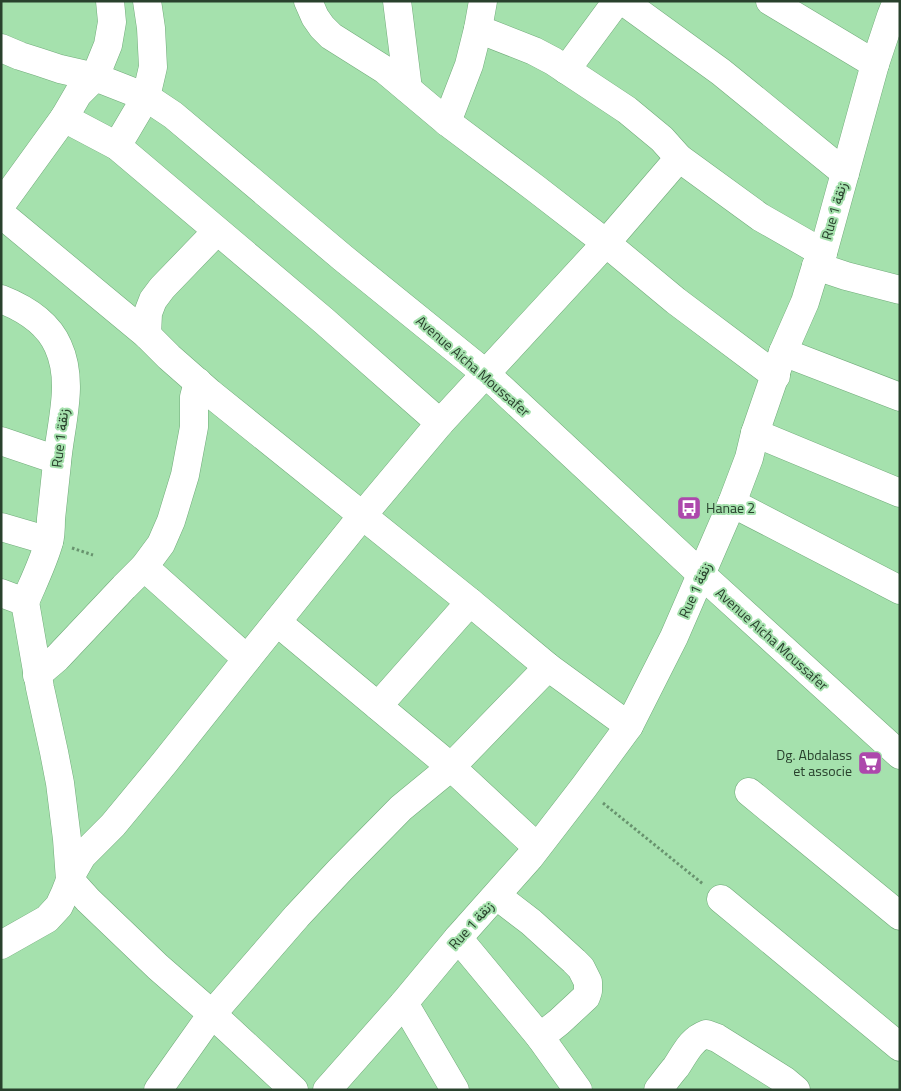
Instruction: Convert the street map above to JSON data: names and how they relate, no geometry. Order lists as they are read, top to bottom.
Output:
{
  "streets": {
    "street": ["Rue 1 زنقة", "Avenue Aicha Moussafer"]
  },
  "crossings": [
    ["Rue 1 زنقة", "Avenue Aicha Moussafer"]
  ],
  "places": {
    "bus stop": ["Hanae 2"],
    "supermarket": ["Dg. Abdalass et associe"]
  }
}
